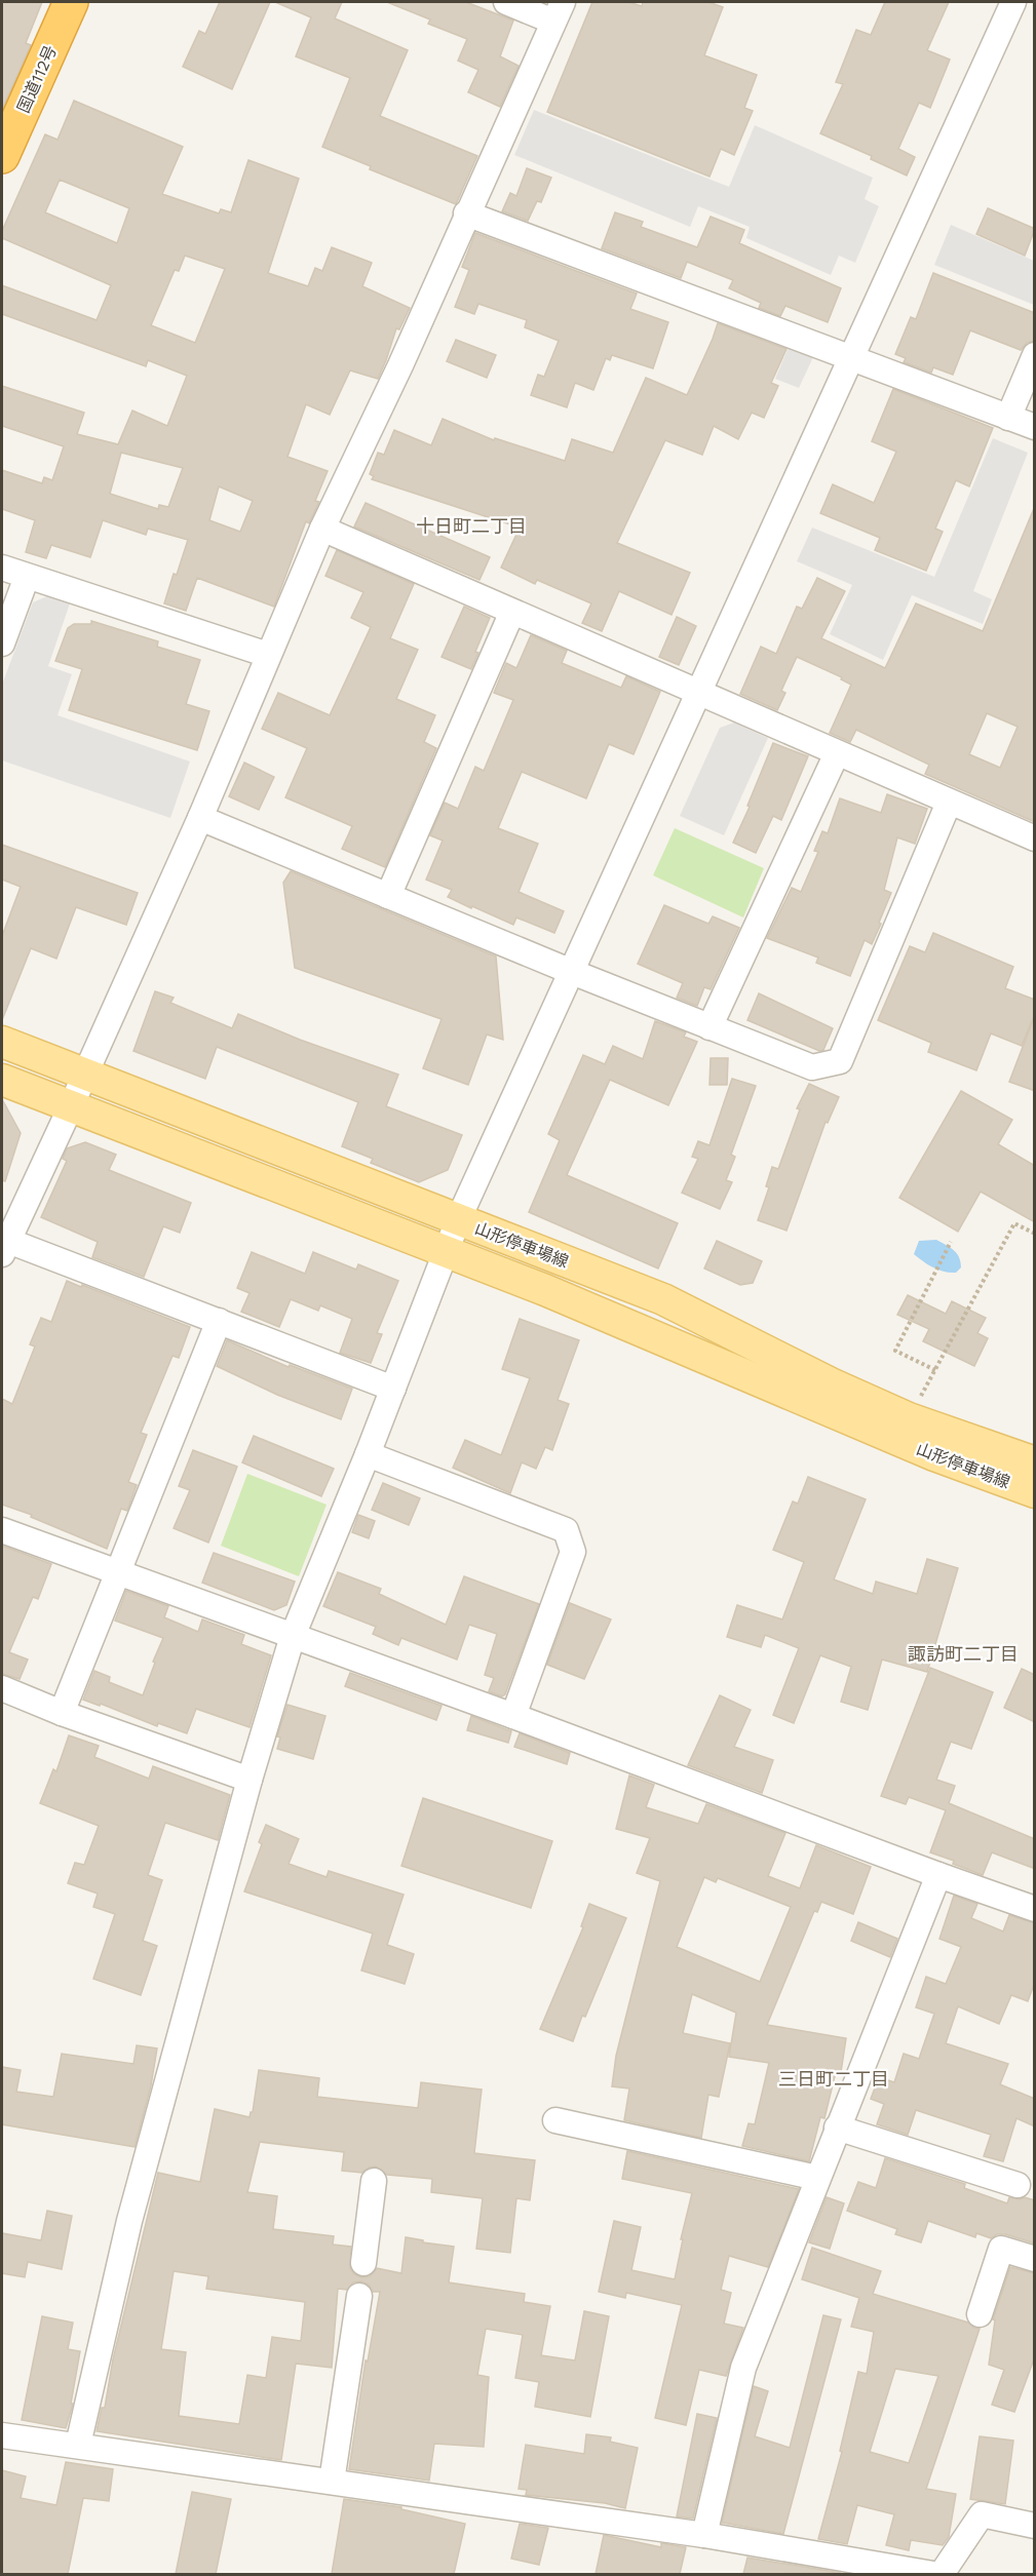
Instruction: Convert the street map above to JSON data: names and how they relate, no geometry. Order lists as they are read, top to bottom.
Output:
{
  "streets": {
    "highway": ["国道112号"],
    "main road": ["山形停車場線"]
  },
  "districts": ["十日町二丁目", "諏訪町二丁目", "三日町二丁目"]
}
